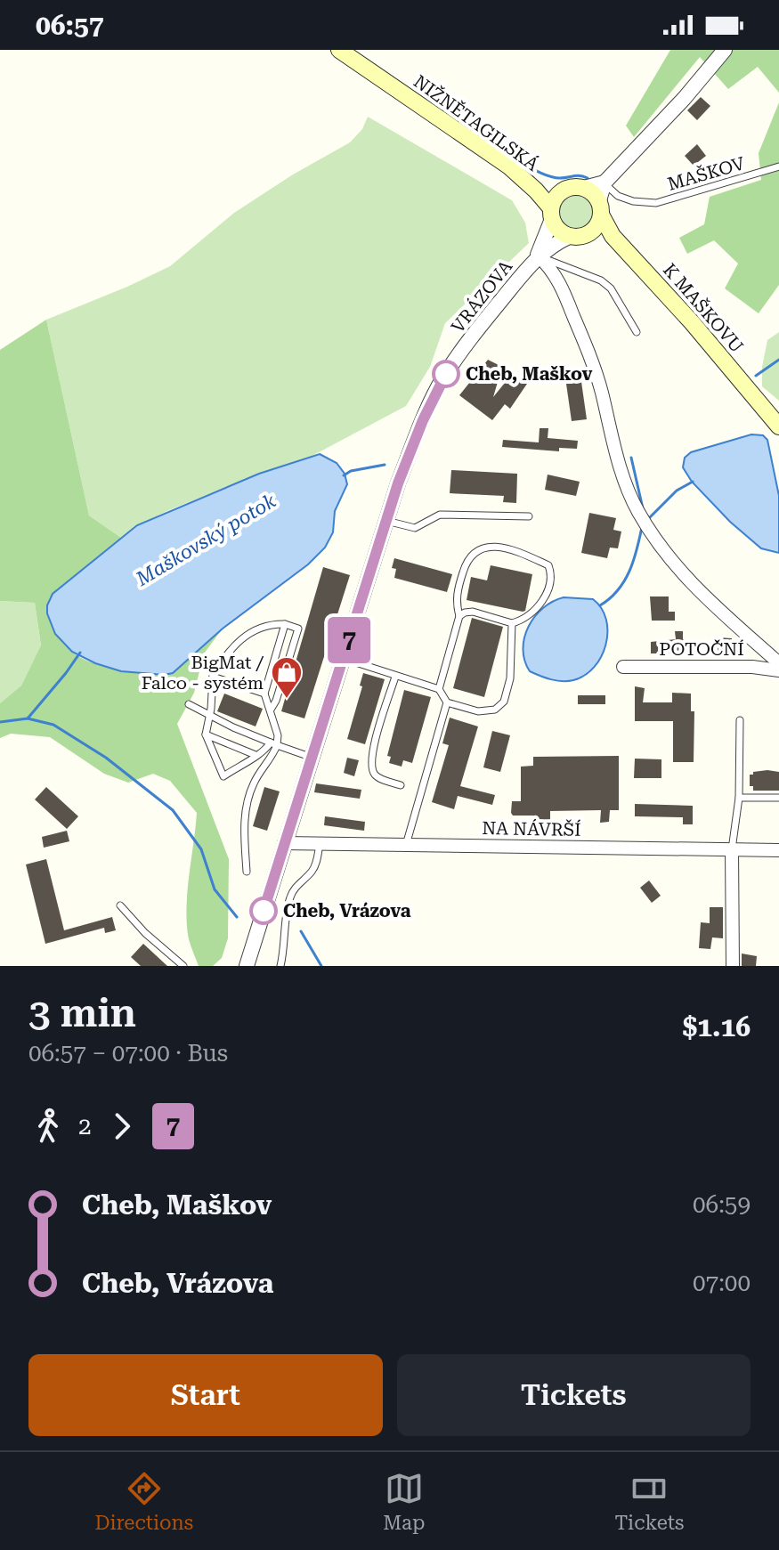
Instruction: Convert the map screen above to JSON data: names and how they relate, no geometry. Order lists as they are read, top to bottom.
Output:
{
  "streets": {
    "main road": ["NIŽNĚTAGILSKÁ", "K MAŠKOVU"],
    "street": ["VRÁZOVA", "POTOČNÍ", "NA NÁVRŠÍ"],
    "lane": ["MAŠKOV"]
  },
  "crossings": [
    ["NIŽNĚTAGILSKÁ", "VRÁZOVA"],
    ["NIŽNĚTAGILSKÁ", "K MAŠKOVU"],
    ["VRÁZOVA", "K MAŠKOVU"],
    ["VRÁZOVA", "NA NÁVRŠÍ"]
  ],
  "water": ["Maškovský potok"],
  "places": {
    "other": ["Cheb, Maškov", "Cheb, Vrázova"],
    "shop": ["BigMat / Falco - systém"]
  },
  "lines": ["bus line 7"],
  "page": {
    "status": "06:57",
    "on_map": "7",
    "heading": ["3 min", "06:57 – 07:00 · Bus", "$1.16"],
    "legs": ["2", "7"],
    "list": [
      {
        "name": "Cheb, Maškov",
        "value": "06:59"
      },
      {
        "name": "Cheb, Vrázova",
        "value": "07:00"
      }
    ],
    "buttons": ["Start", "Tickets"],
    "tabs": ["Directions", "Map", "Tickets"]
  }
}
